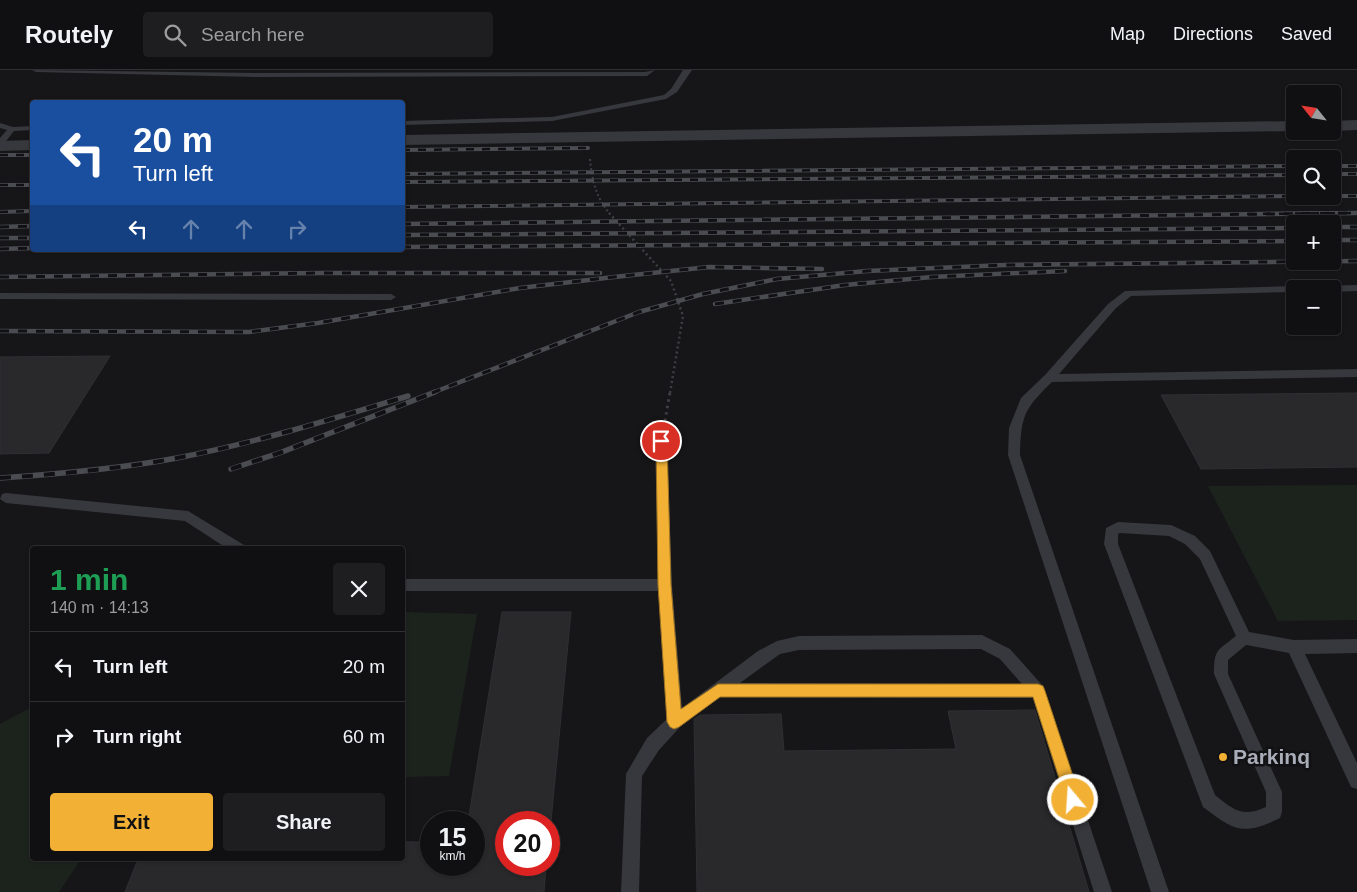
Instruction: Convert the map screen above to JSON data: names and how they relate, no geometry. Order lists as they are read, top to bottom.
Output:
{
  "places": ["Parkinq"],
  "north": "top left",
  "page": {
    "header": "Routely",
    "search": "Search here",
    "nav": ["Map", "Directions", "Saved"],
    "map_buttons": ["+", "−"],
    "turn": ["20 m", "Turn left"],
    "heading": ["1 min", "140 m · 14:13"],
    "list": [
      {
        "name": "Turn left",
        "value": "20 m"
      },
      {
        "name": "Turn right",
        "value": "60 m"
      }
    ],
    "buttons": ["Exit", "Share"],
    "speed": "15 km/h",
    "limit": "20"
  }
}
